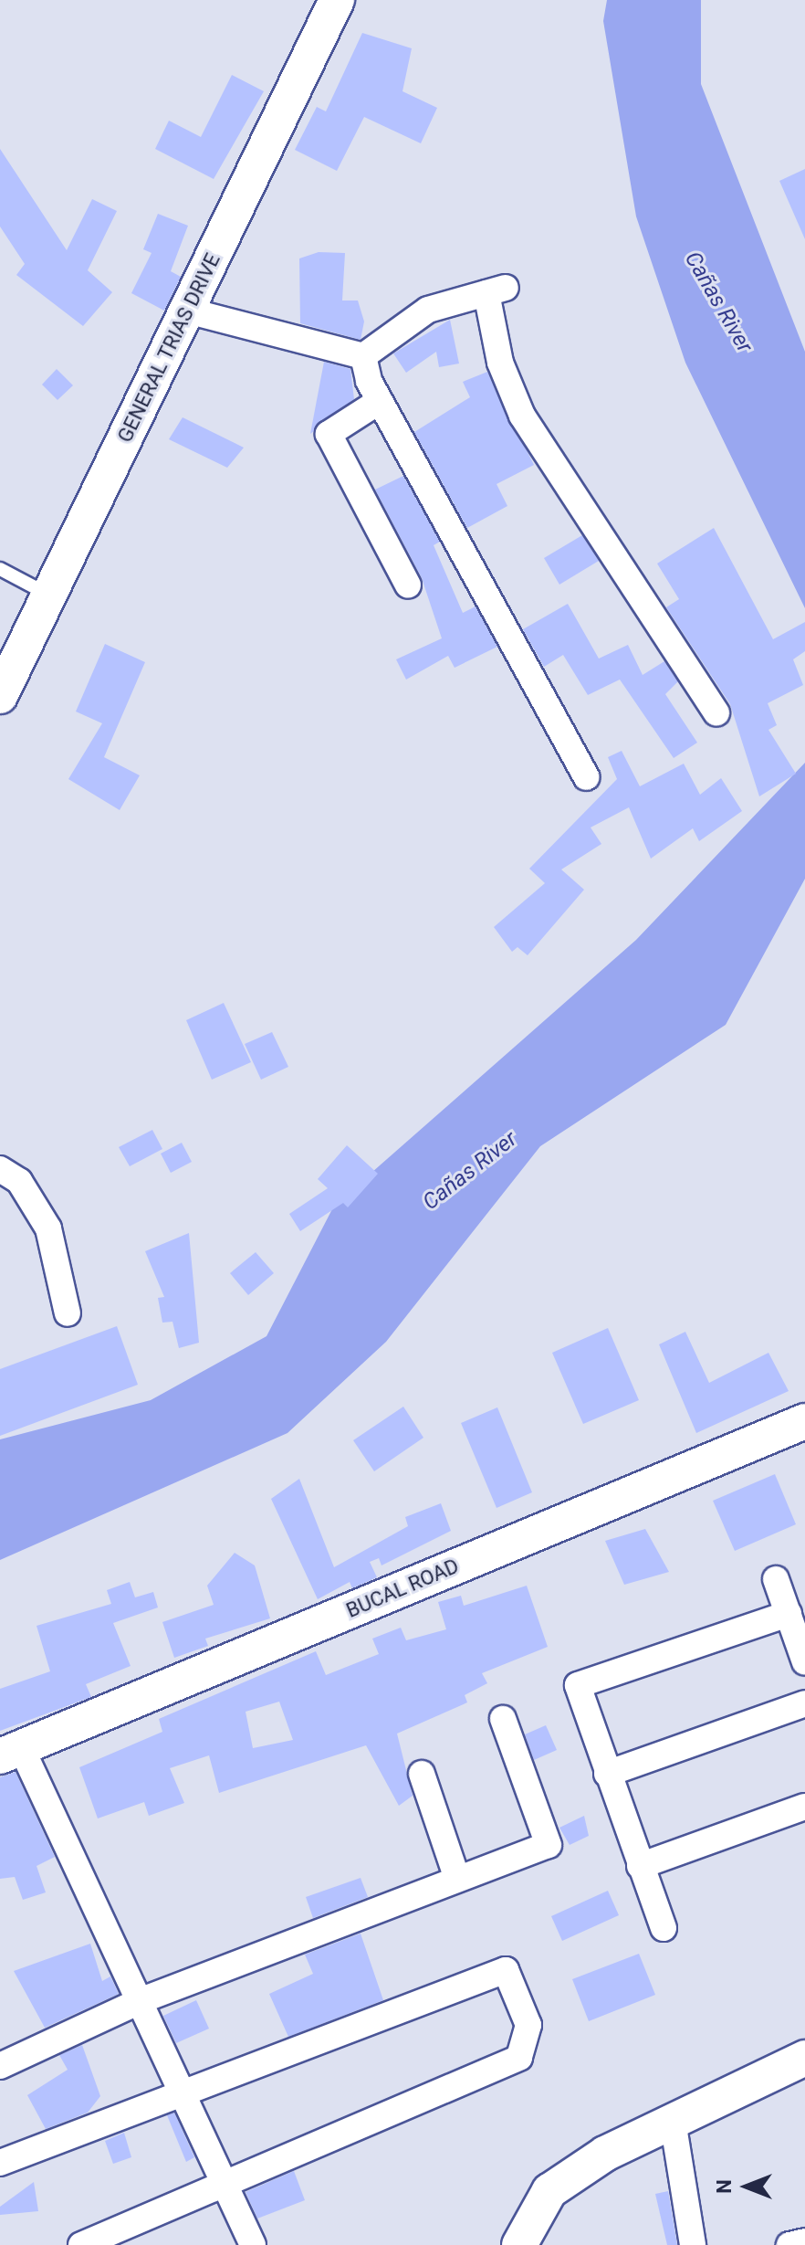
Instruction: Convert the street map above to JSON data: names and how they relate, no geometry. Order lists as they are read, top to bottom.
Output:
{
  "streets": {
    "street": ["GENERAL TRIAS DRIVE", "BUCAL ROAD"]
  },
  "water": ["Cañas River"],
  "north": "left"
}
